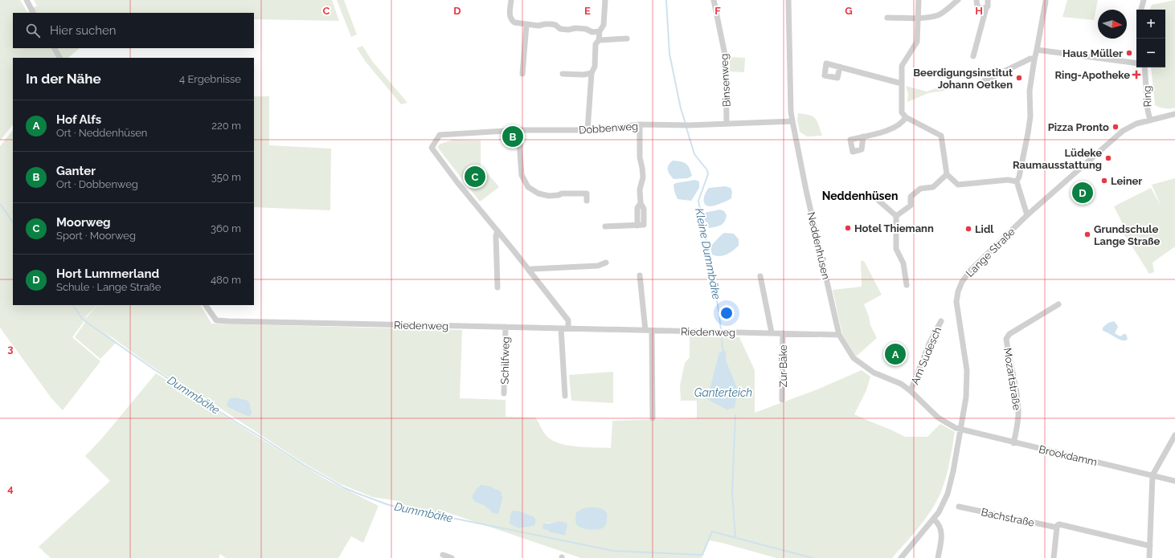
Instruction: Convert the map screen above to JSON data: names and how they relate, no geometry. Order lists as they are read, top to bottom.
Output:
{
  "streets": {
    "street": [
      "Binsenweg",
      "Ring",
      "Dobbenweg",
      "Neddenhüsen",
      "Lange Straße",
      "Riedenweg",
      "Am Südesch",
      "Schilfweg",
      "Zur Bäke",
      "Mozartstraße",
      "Brookdamm",
      "Bachstraße"
    ]
  },
  "crossings": [
    ["Binsenweg", "Dobbenweg"],
    ["Ring", "Lange Straße"],
    ["Dobbenweg", "Neddenhüsen"],
    ["Neddenhüsen", "Lange Straße"],
    ["Neddenhüsen", "Riedenweg"],
    ["Neddenhüsen", "Am Südesch"],
    ["Neddenhüsen", "Brookdamm"],
    ["Lange Straße", "Brookdamm"],
    ["Riedenweg", "Schilfweg"],
    ["Riedenweg", "Zur Bäke"],
    ["Mozartstraße", "Brookdamm"]
  ],
  "districts": ["Neddenhüsen"],
  "water": ["Kleine Dummbäke", "Ganterteich", "Dummbäke"],
  "places": {
    "other": [
      "Haus Müller",
      "Beerdigungsinstitut Johann Oetken",
      "Pizza Pronto",
      "Lüdeke Raumausstattung",
      "Leiner",
      "Hotel Thiemann",
      "Lidl",
      "Grundschule Lange Straße"
    ],
    "health": ["Ring-Apotheke"]
  },
  "north": "right",
  "page": {
    "map_buttons": ["+", "−"],
    "search": "Hier suchen",
    "heading": ["In der Nähe", "4 Ergebnisse"],
    "list": [
      {
        "mark": "A",
        "name": "Hof Alfs",
        "note": "Ort · Neddenhüsen",
        "value": "220 m"
      },
      {
        "mark": "B",
        "name": "Ganter",
        "note": "Ort · Dobbenweg",
        "value": "350 m"
      },
      {
        "mark": "C",
        "name": "Moorweg",
        "note": "Sport · Moorweg",
        "value": "360 m"
      },
      {
        "mark": "D",
        "name": "Hort Lummerland",
        "note": "Schule · Lange Straße",
        "value": "480 m"
      }
    ],
    "pins": [
      "B",
      "C",
      "D",
      "A"
    ]
  },
  "grid": {
    "columns": [
      "C",
      "D",
      "E",
      "F",
      "G",
      "H"
    ],
    "rows": ["3", "4"]
  }
}
